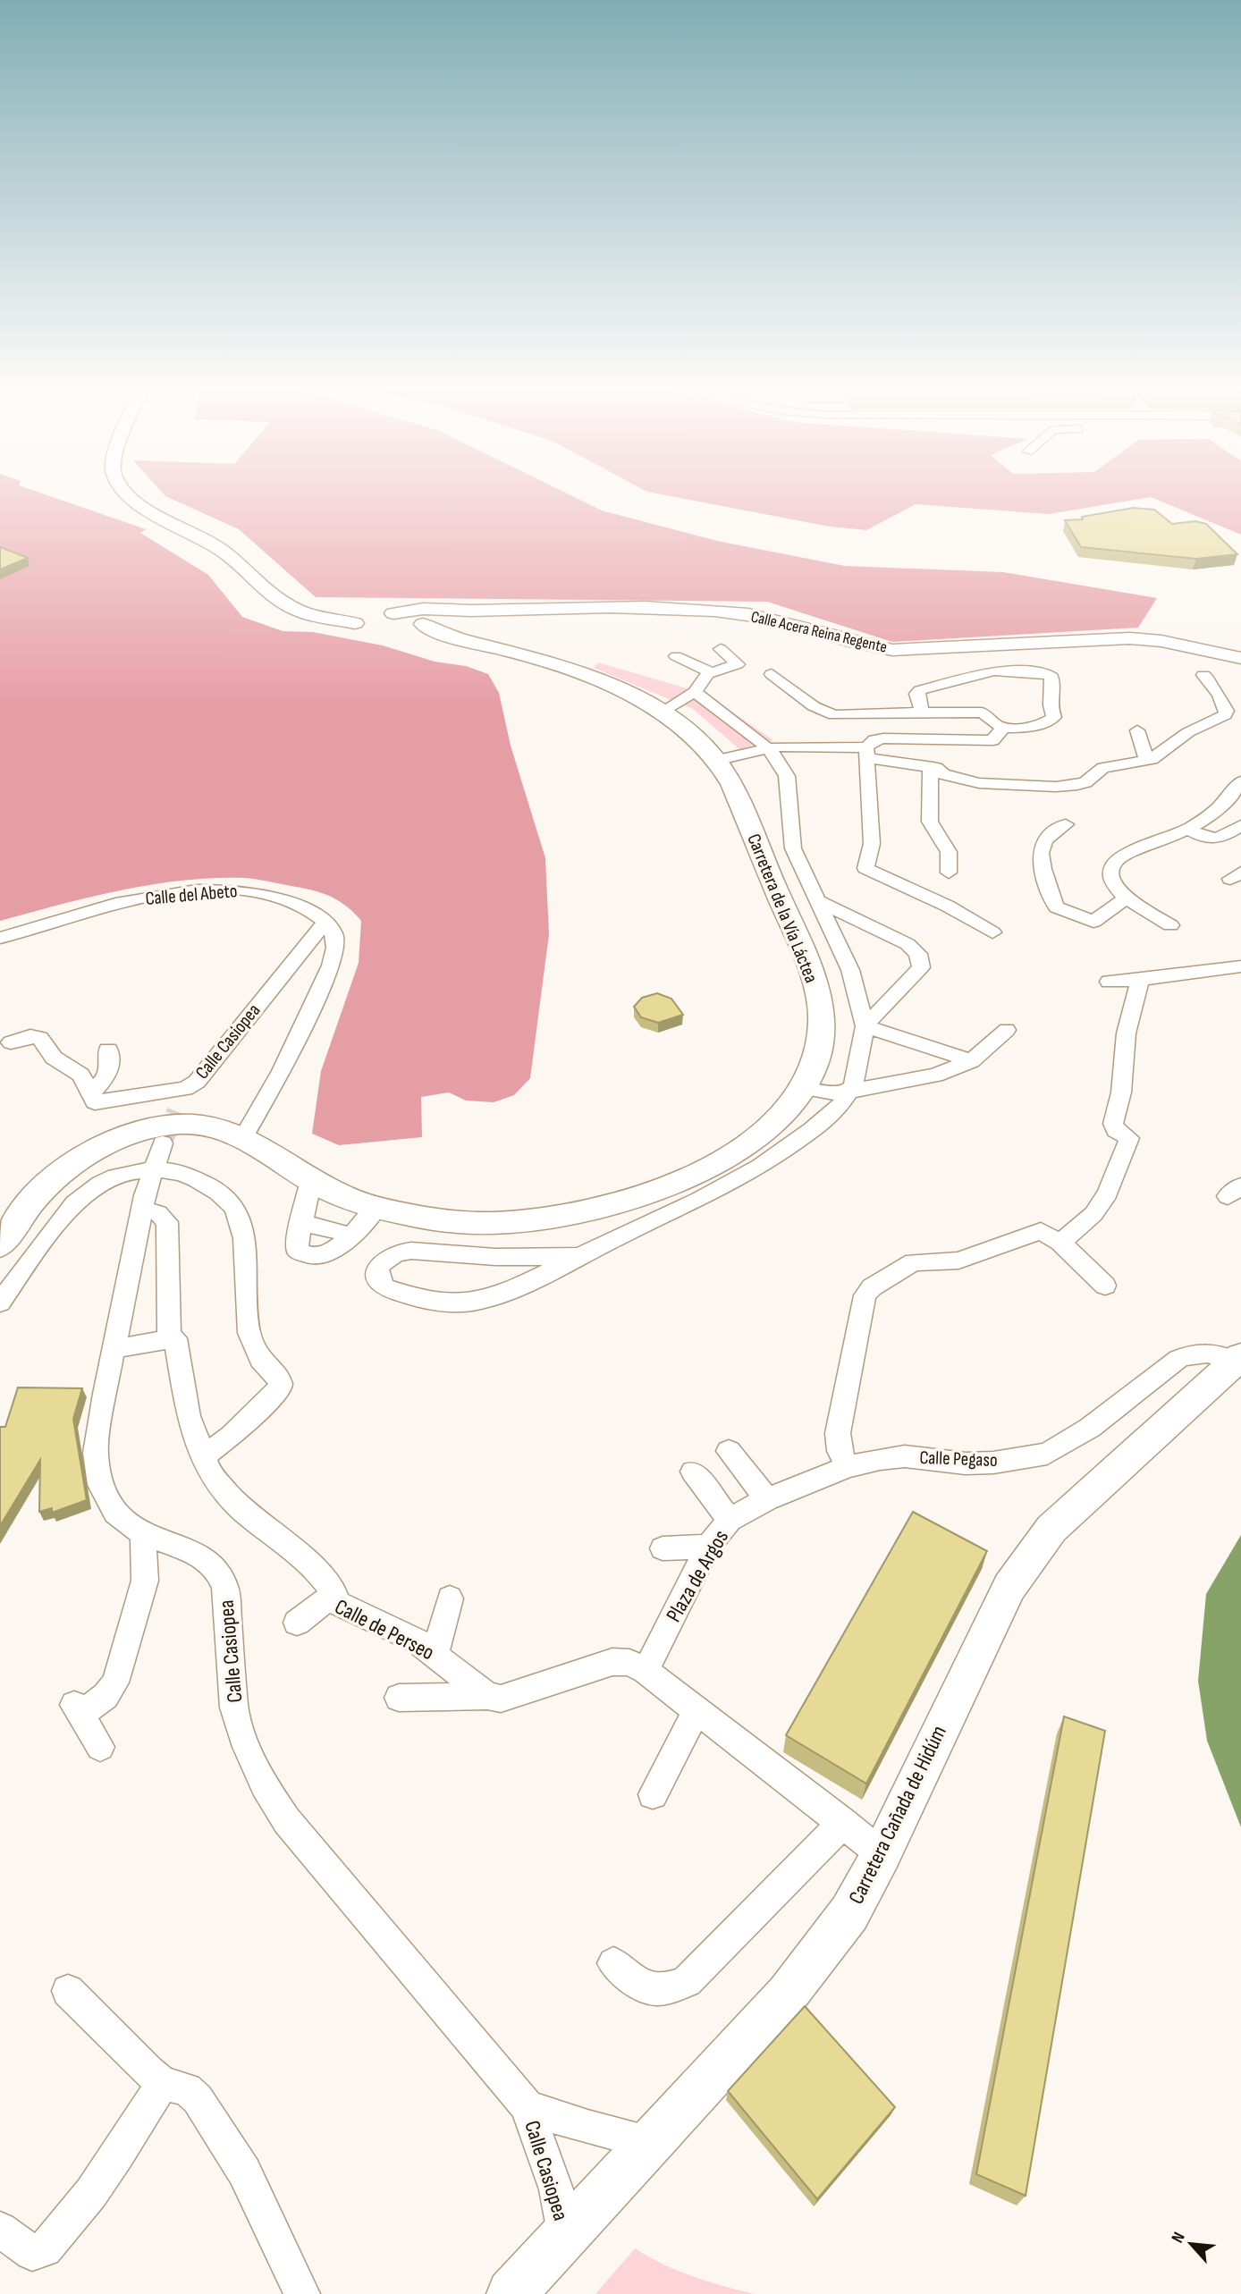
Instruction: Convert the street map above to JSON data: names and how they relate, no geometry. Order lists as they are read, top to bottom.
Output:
{
  "streets": {
    "street": [
      "Calle Acera Reina Regente",
      "Calle del Abeto",
      "Carretera de la Vía Láctea",
      "Calle Casiopea",
      "Calle Pegaso",
      "Plaza de Argos",
      "Calle de Perseo",
      "Carretera Cañada de Hidúm"
    ]
  },
  "crossings": [
    ["Calle Acera Reina Regente", "Carretera de la Vía Láctea"],
    ["Calle del Abeto", "Calle Casiopea"],
    ["Calle Casiopea", "Carretera Cañada de Hidúm"],
    ["Calle Pegaso", "Plaza de Argos"],
    ["Calle Pegaso", "Carretera Cañada de Hidúm"]
  ],
  "north": "top left"
}
